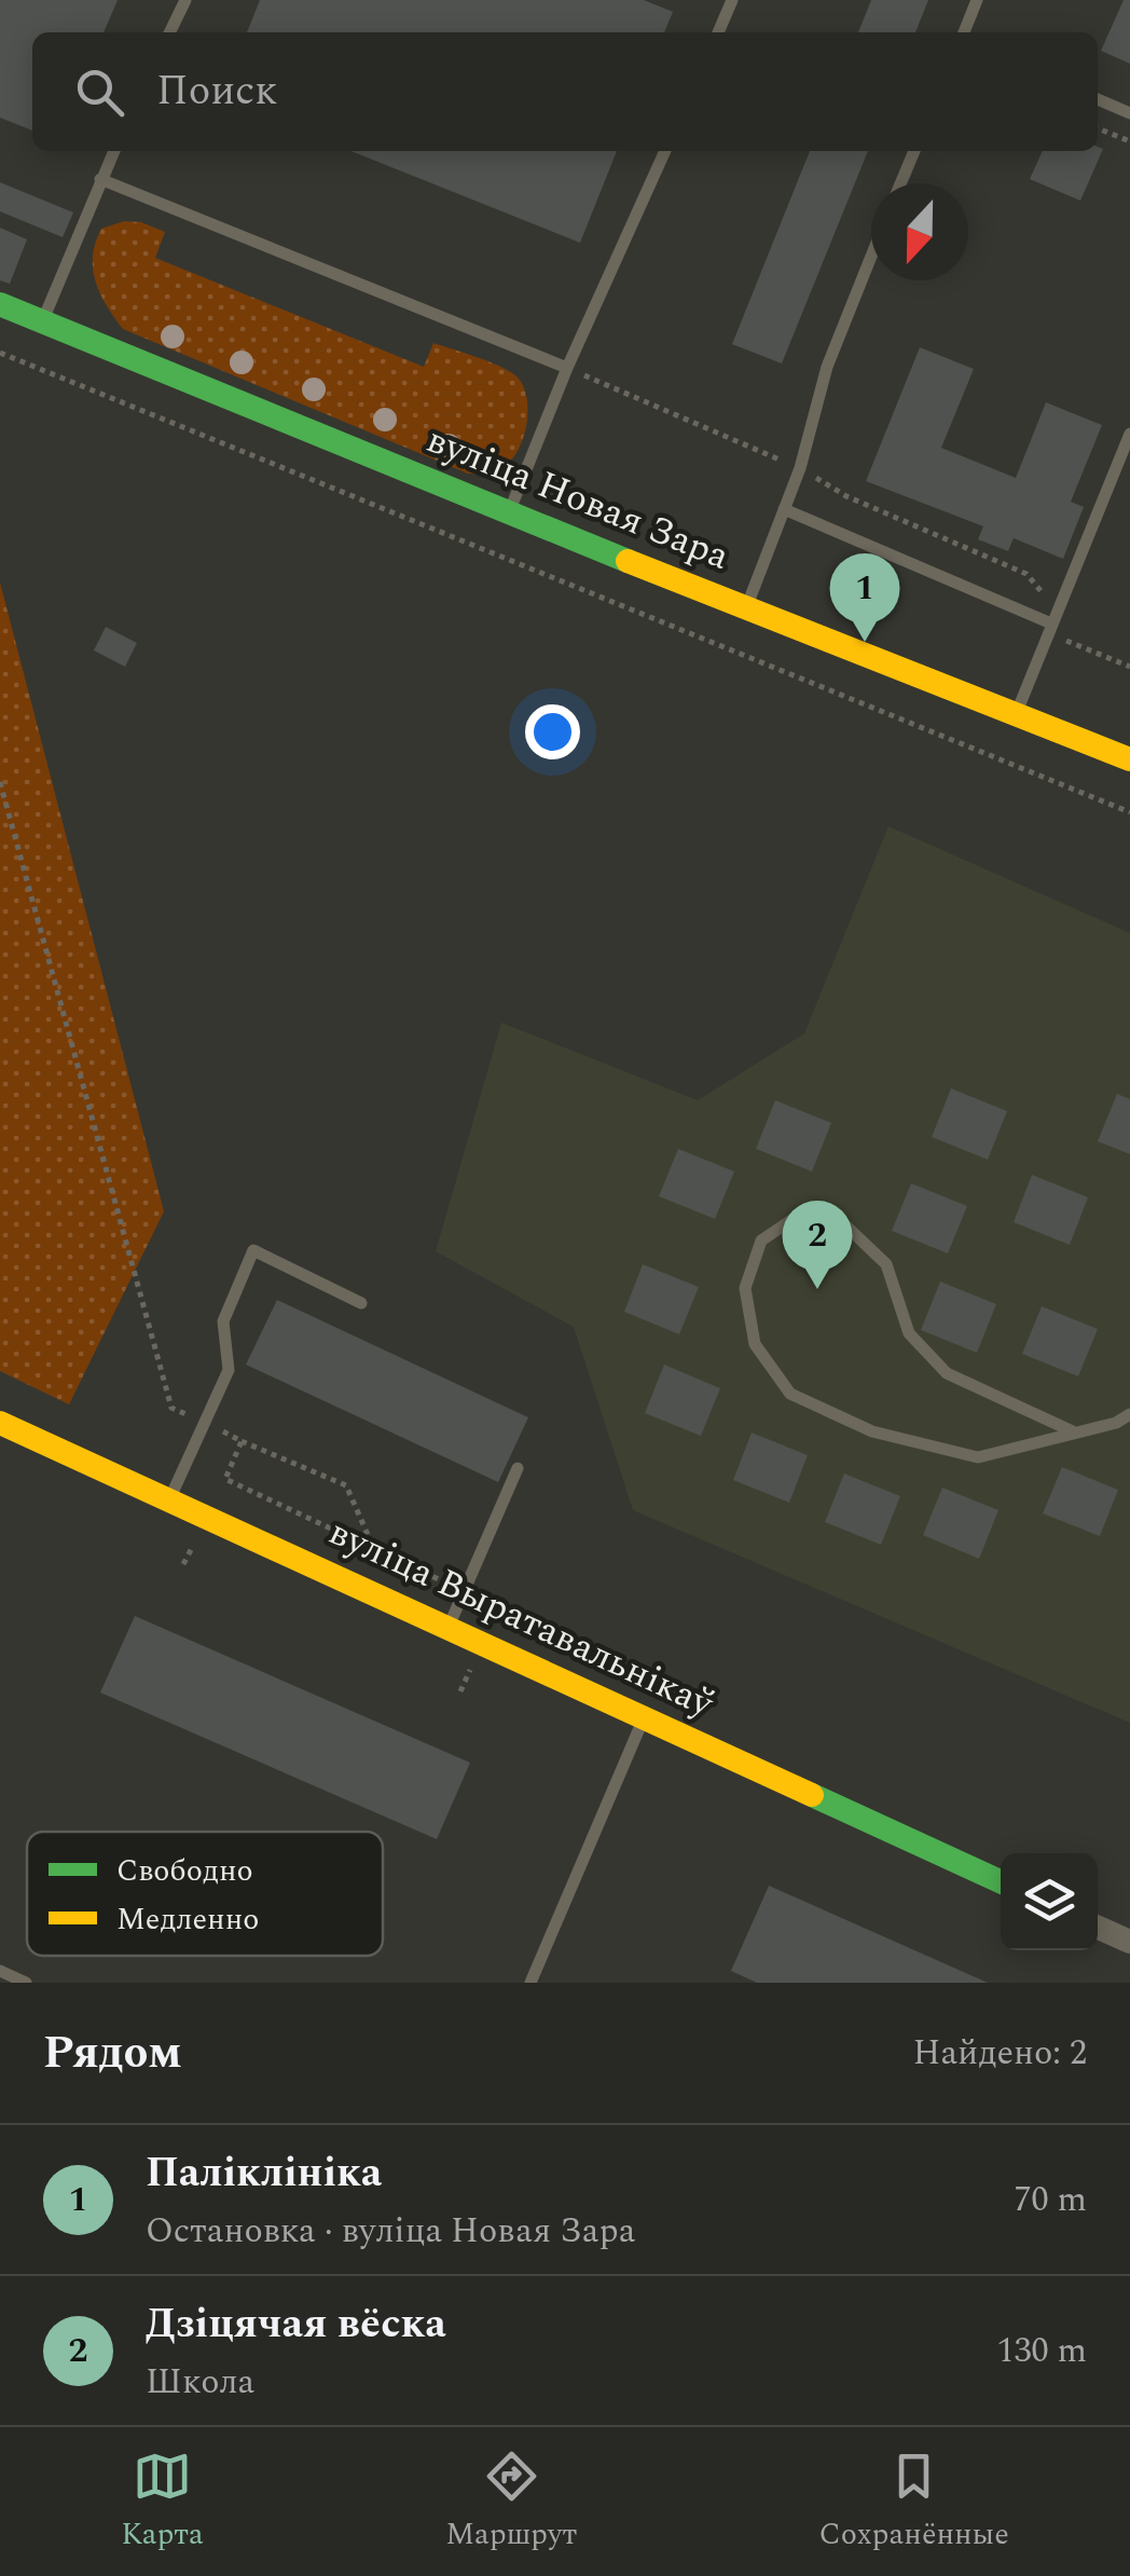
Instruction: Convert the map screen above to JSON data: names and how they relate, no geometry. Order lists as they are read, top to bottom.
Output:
{
  "streets": {
    "street": ["вуліца Новая Зара", "вуліца Выратавальнікаў"]
  },
  "legend": ["Свободно", "Медленно"],
  "north": "bottom",
  "page": {
    "search": "Поиск",
    "pins": ["1", "2"],
    "heading": ["Рядом", "Найдено: 2"],
    "list": [
      {
        "mark": "1",
        "name": "Паліклініка",
        "note": "Остановка · вуліца Новая Зара",
        "value": "70 m"
      },
      {
        "mark": "2",
        "name": "Дзіцячая вёска",
        "note": "Школа",
        "value": "130 m"
      }
    ],
    "nav": ["Карта", "Маршрут", "Сохранённые"]
  }
}
